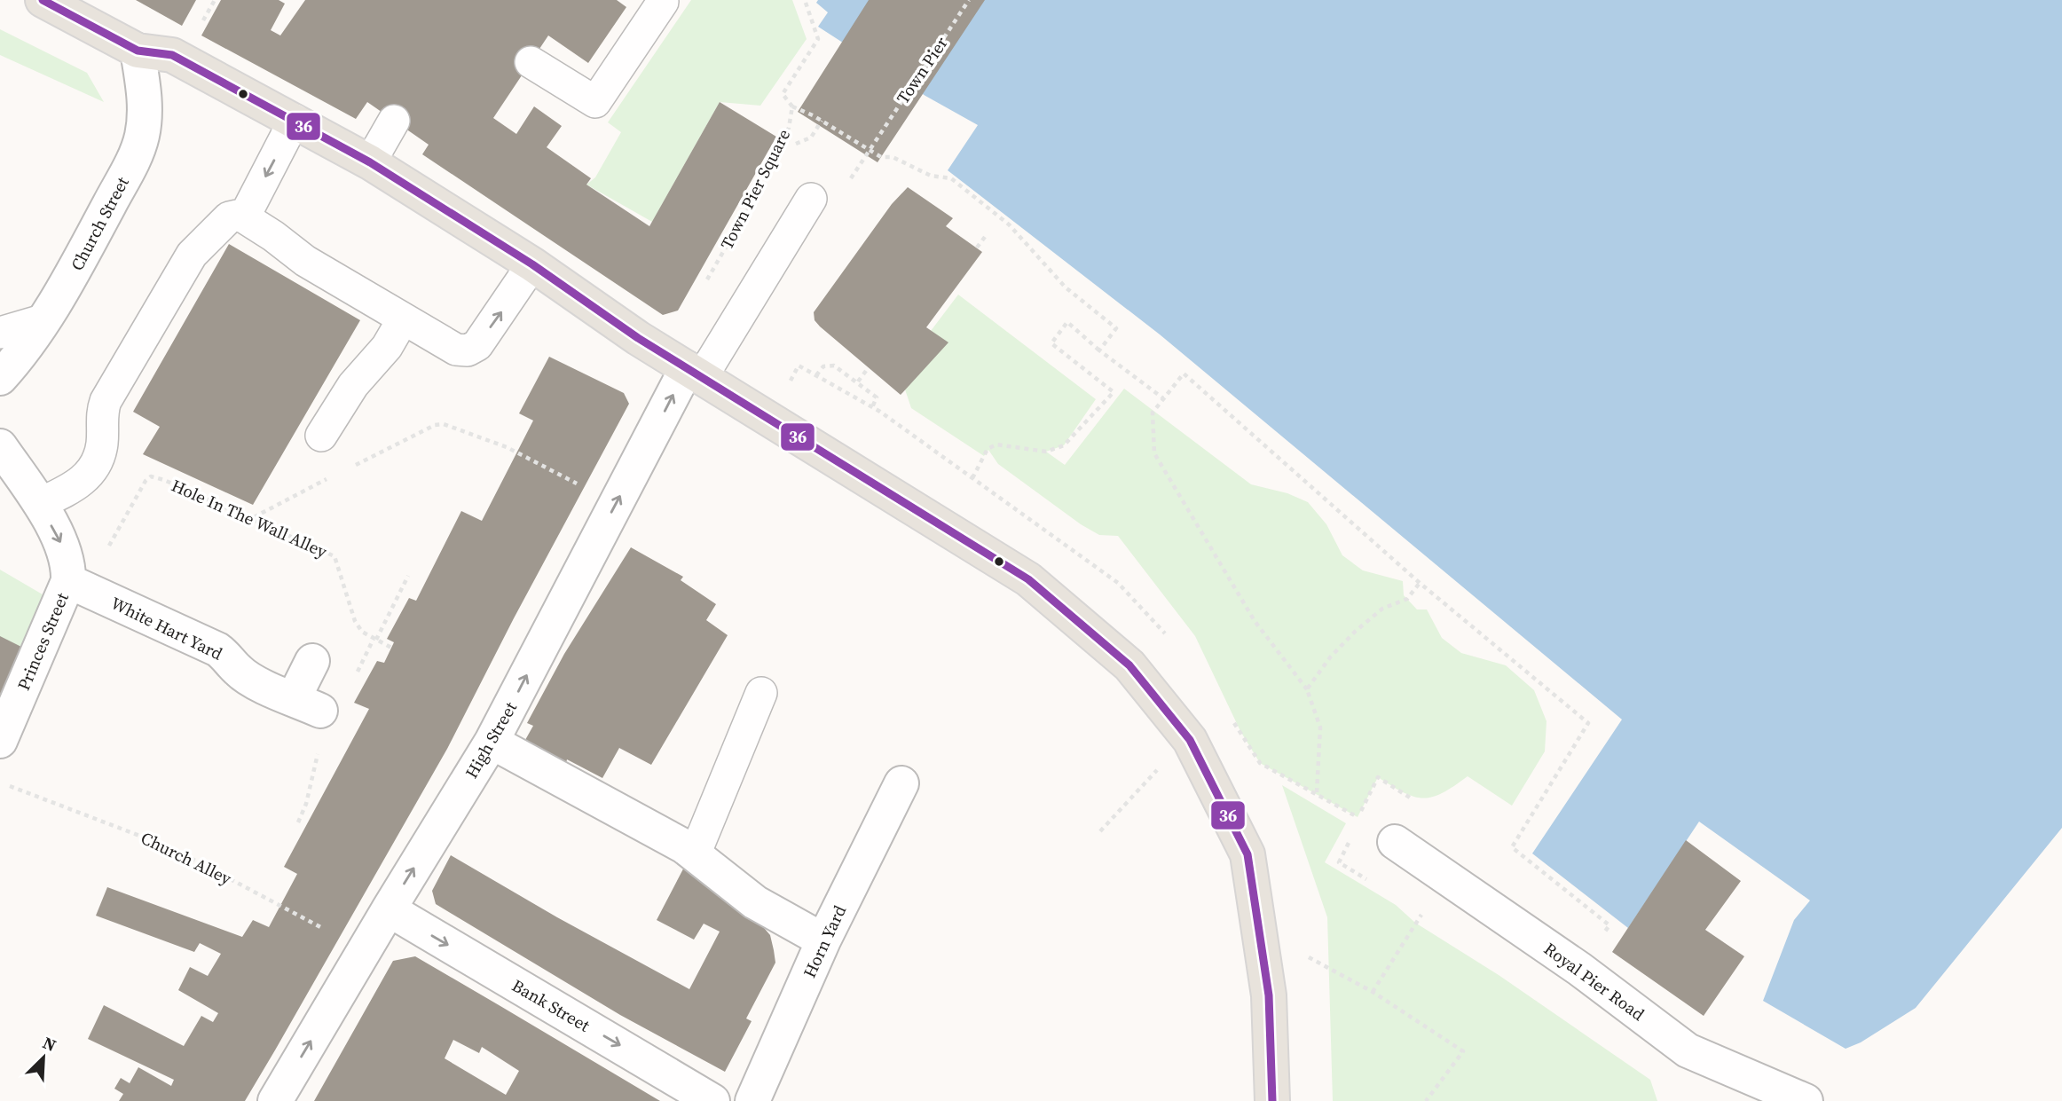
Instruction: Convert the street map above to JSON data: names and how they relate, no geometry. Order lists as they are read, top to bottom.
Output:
{
  "streets": {
    "street": [
      "Church Street",
      "White Hart Yard",
      "Princes Street",
      "High Street",
      "Horn Yard",
      "Royal Pier Road",
      "Bank Street"
    ],
    "path": [
      "Town Pier",
      "Town Pier Square",
      "Hole In The Wall Alley",
      "Church Alley"
    ]
  },
  "crossings": [
    ["Town Pier", "Town Pier Square"],
    ["White Hart Yard", "Princes Street"],
    ["High Street", "Church Alley"],
    ["High Street", "Bank Street"]
  ],
  "one_way": ["High Street"],
  "lines": ["transit line 36"],
  "north": "top right"
}
